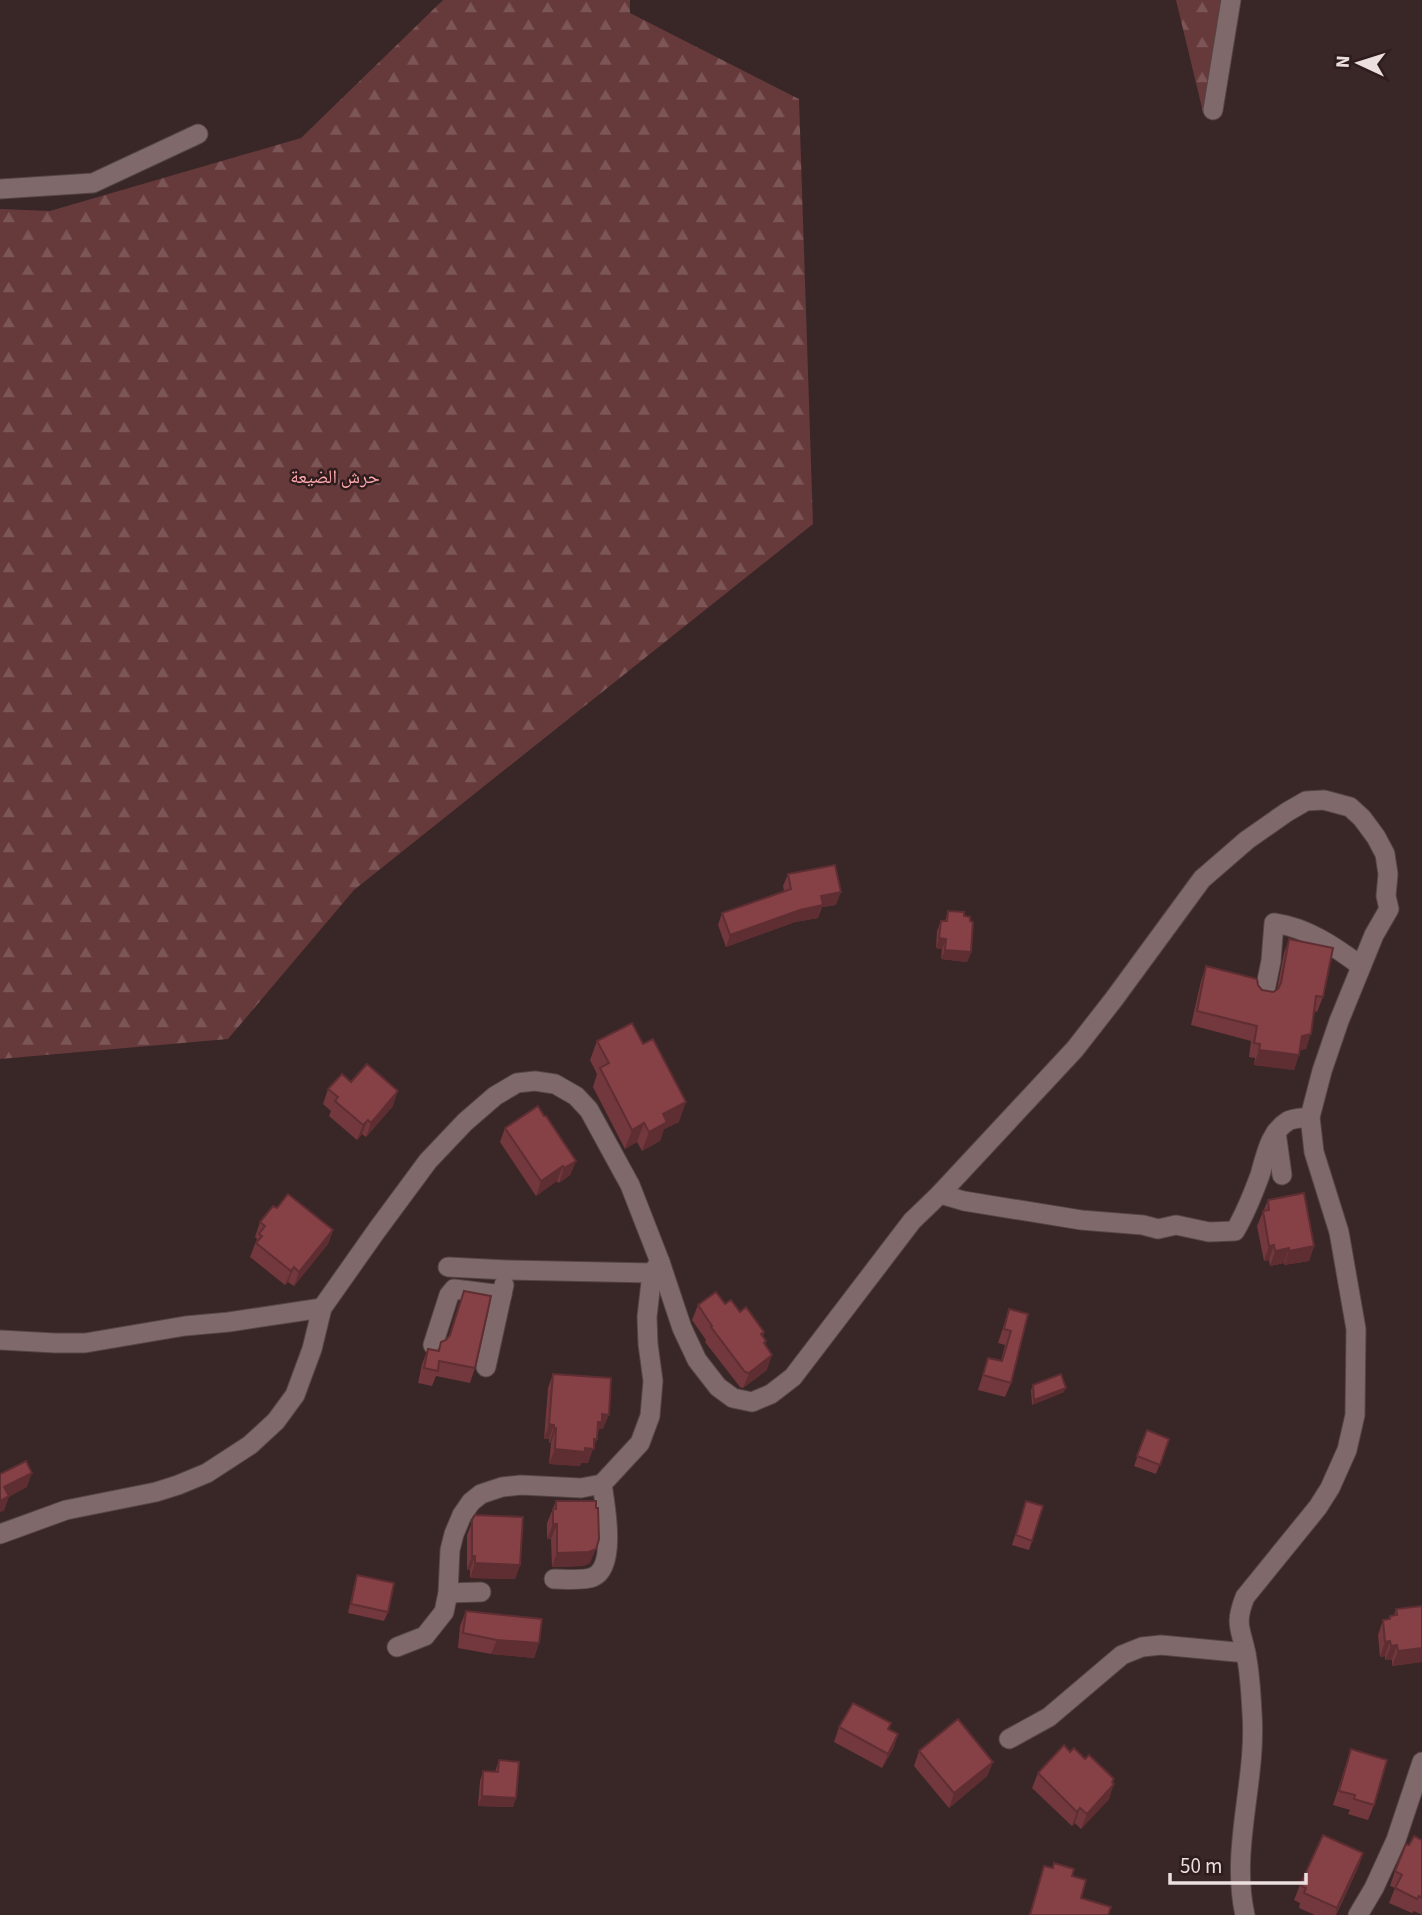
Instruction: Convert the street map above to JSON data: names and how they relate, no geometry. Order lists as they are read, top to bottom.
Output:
{
  "parks": ["حرش الضيعة"],
  "scale_bar": "50 m",
  "north": "left"
}
